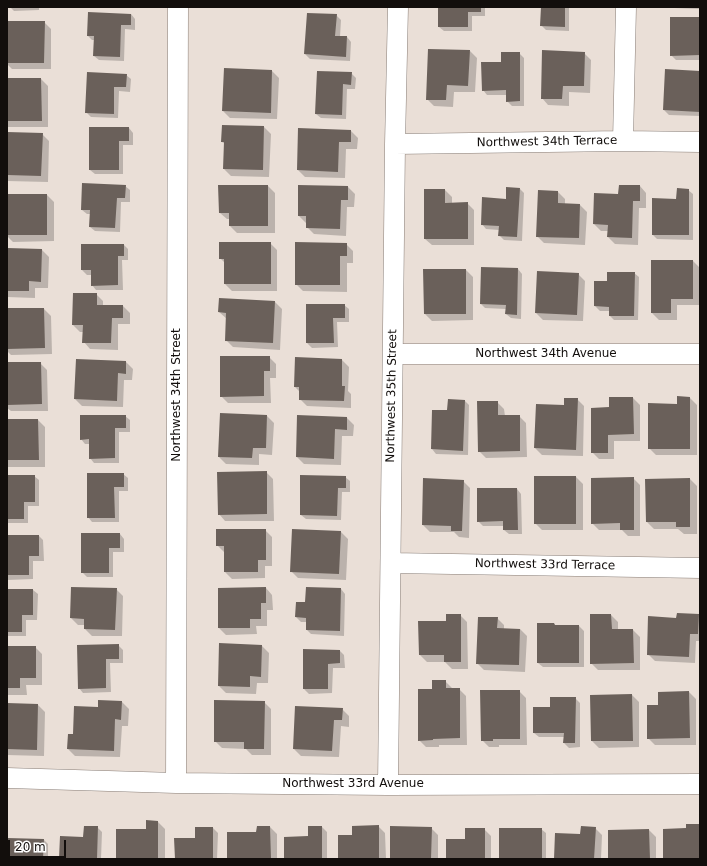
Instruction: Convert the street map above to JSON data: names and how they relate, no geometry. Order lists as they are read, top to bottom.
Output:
{
  "streets": {
    "street": [
      "Northwest 34th Terrace",
      "Northwest 34th Avenue",
      "Northwest 34th Street",
      "Northwest 35th Street",
      "Northwest 33rd Terrace",
      "Northwest 33rd Avenue"
    ]
  },
  "crossings": [
    ["Northwest 34th Terrace", "Northwest 35th Street"],
    ["Northwest 34th Avenue", "Northwest 35th Street"],
    ["Northwest 34th Street", "Northwest 33rd Avenue"],
    ["Northwest 35th Street", "Northwest 33rd Terrace"],
    ["Northwest 35th Street", "Northwest 33rd Avenue"]
  ],
  "scale_bar": "20 m"
}
